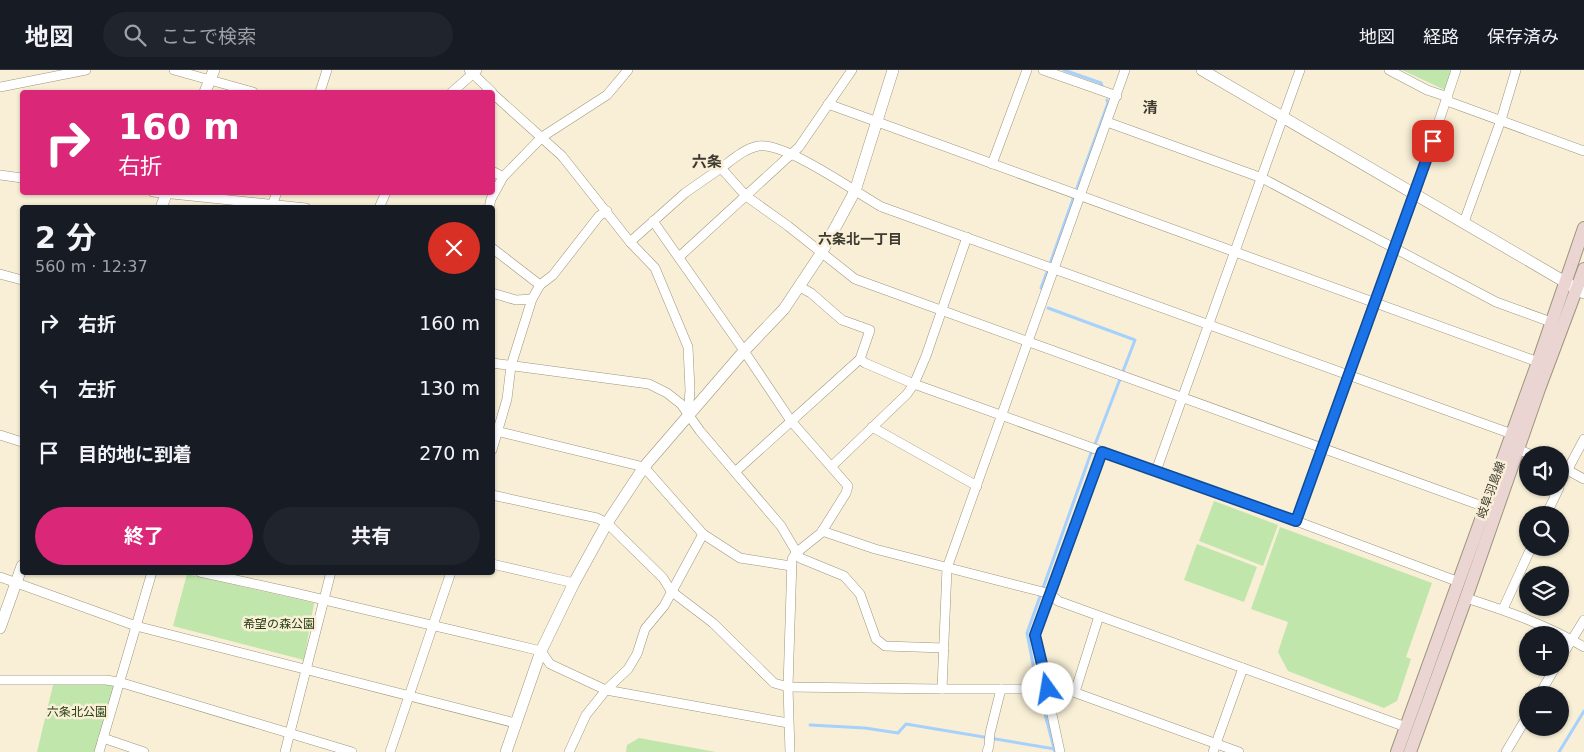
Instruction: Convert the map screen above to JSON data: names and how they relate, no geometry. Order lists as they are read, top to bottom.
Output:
{
  "streets": {
    "main road": ["岐阜羽島線"]
  },
  "districts": ["清", "六条", "六条北一丁目"],
  "parks": ["希望の森公園", "六条北公園"],
  "page": {
    "header": "地図",
    "search": "ここで検索",
    "nav": ["地図", "経路", "保存済み"],
    "turn": ["160 m", "右折"],
    "heading": ["2 分", "560 m · 12:37"],
    "list": [
      {
        "name": "右折",
        "value": "160 m"
      },
      {
        "name": "左折",
        "value": "130 m"
      },
      {
        "name": "目的地に到着",
        "value": "270 m"
      }
    ],
    "map_buttons": ["+", "−"],
    "buttons": ["終了", "共有"]
  }
}
